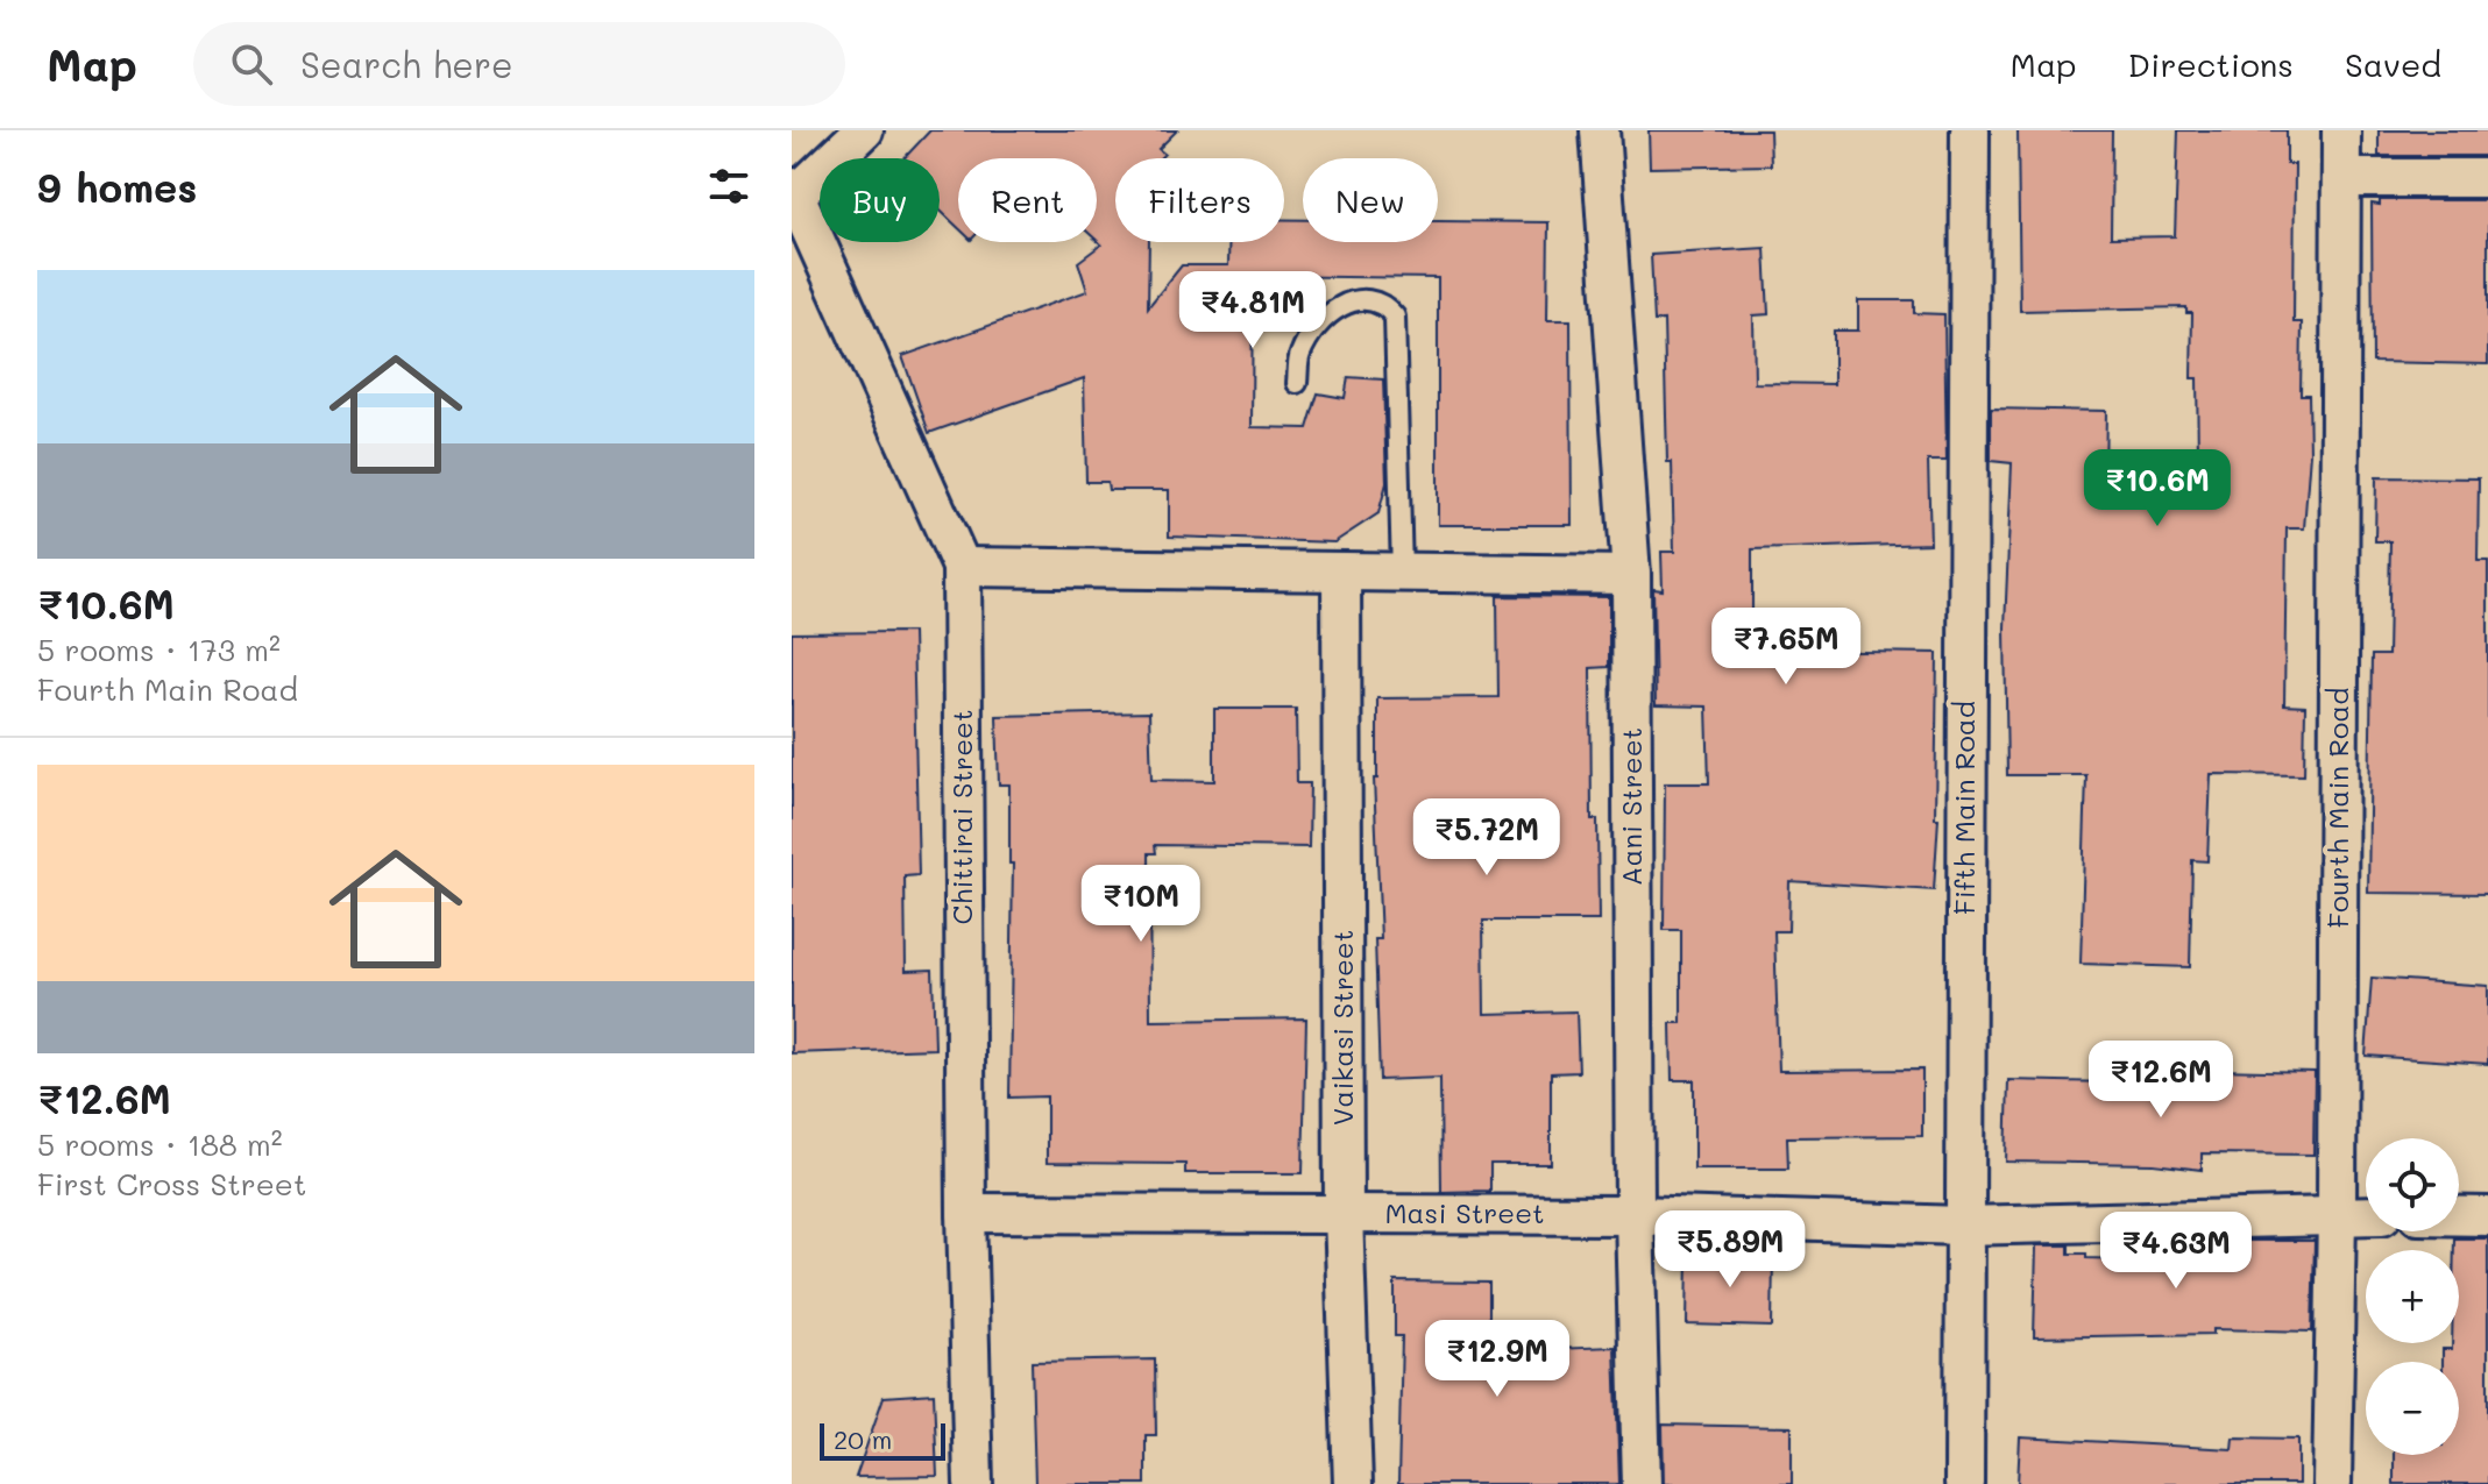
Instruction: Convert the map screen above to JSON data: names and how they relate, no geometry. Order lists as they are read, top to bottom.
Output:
{
  "streets": {
    "street": [
      "Aani Street",
      "Fifth Main Road",
      "Fourth Main Road",
      "Chittirai Street",
      "Vaikasi Street",
      "Masi Street"
    ]
  },
  "crossings": [
    ["Aani Street", "Masi Street"],
    ["Fifth Main Road", "Masi Street"],
    ["Fourth Main Road", "Masi Street"],
    ["Chittirai Street", "Masi Street"],
    ["Vaikasi Street", "Masi Street"]
  ],
  "scale_bar": "20 m",
  "page": {
    "header": "Map",
    "search": "Search here",
    "nav": ["Map", "Directions", "Saved"],
    "heading": "9 homes",
    "chip": [
      "Buy",
      "Rent",
      "Filters",
      "New"
    ],
    "list": [
      {
        "name": "₹10.6M",
        "note": "5 rooms · 173 m² · Fourth Main Road"
      },
      {
        "name": "₹12.6M",
        "note": "5 rooms · 188 m² · First Cross Street"
      }
    ],
    "price": [
      "₹4.81M",
      "₹10.6M",
      "₹7.65M",
      "₹5.72M",
      "₹10M",
      "₹12.6M",
      "₹5.89M",
      "₹4.63M",
      "₹12.9M"
    ],
    "map_buttons": ["+", "−"],
    "scale": "20 m"
  }
}
